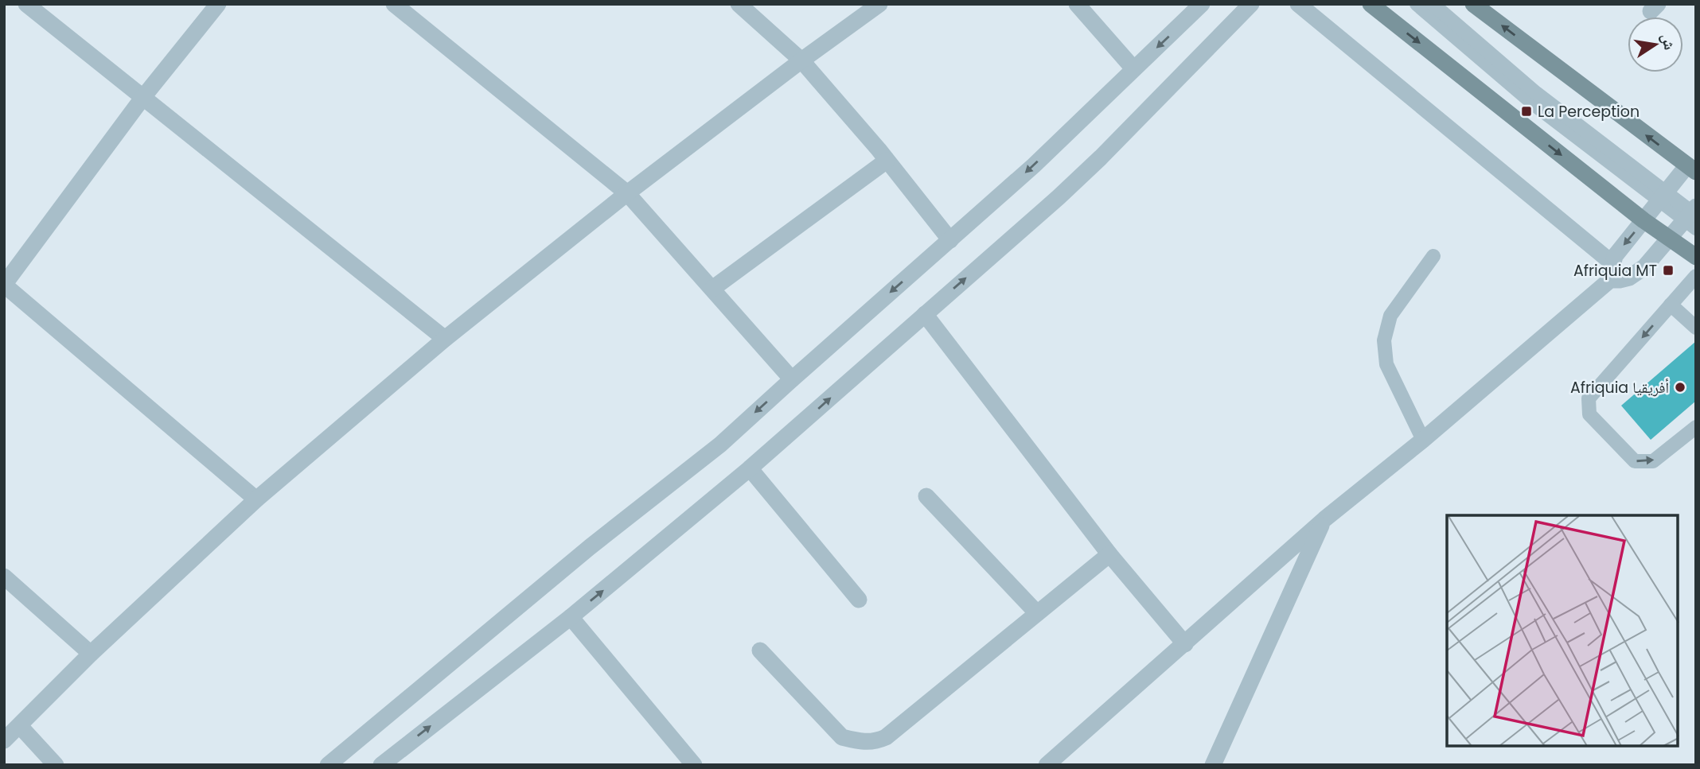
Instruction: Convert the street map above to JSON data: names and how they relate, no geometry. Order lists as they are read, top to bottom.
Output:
{
  "places": {
    "transit": ["La Perception", "Afriquia MT"],
    "other": ["Afriquia أفريقيا"]
  },
  "north": "right"
}
